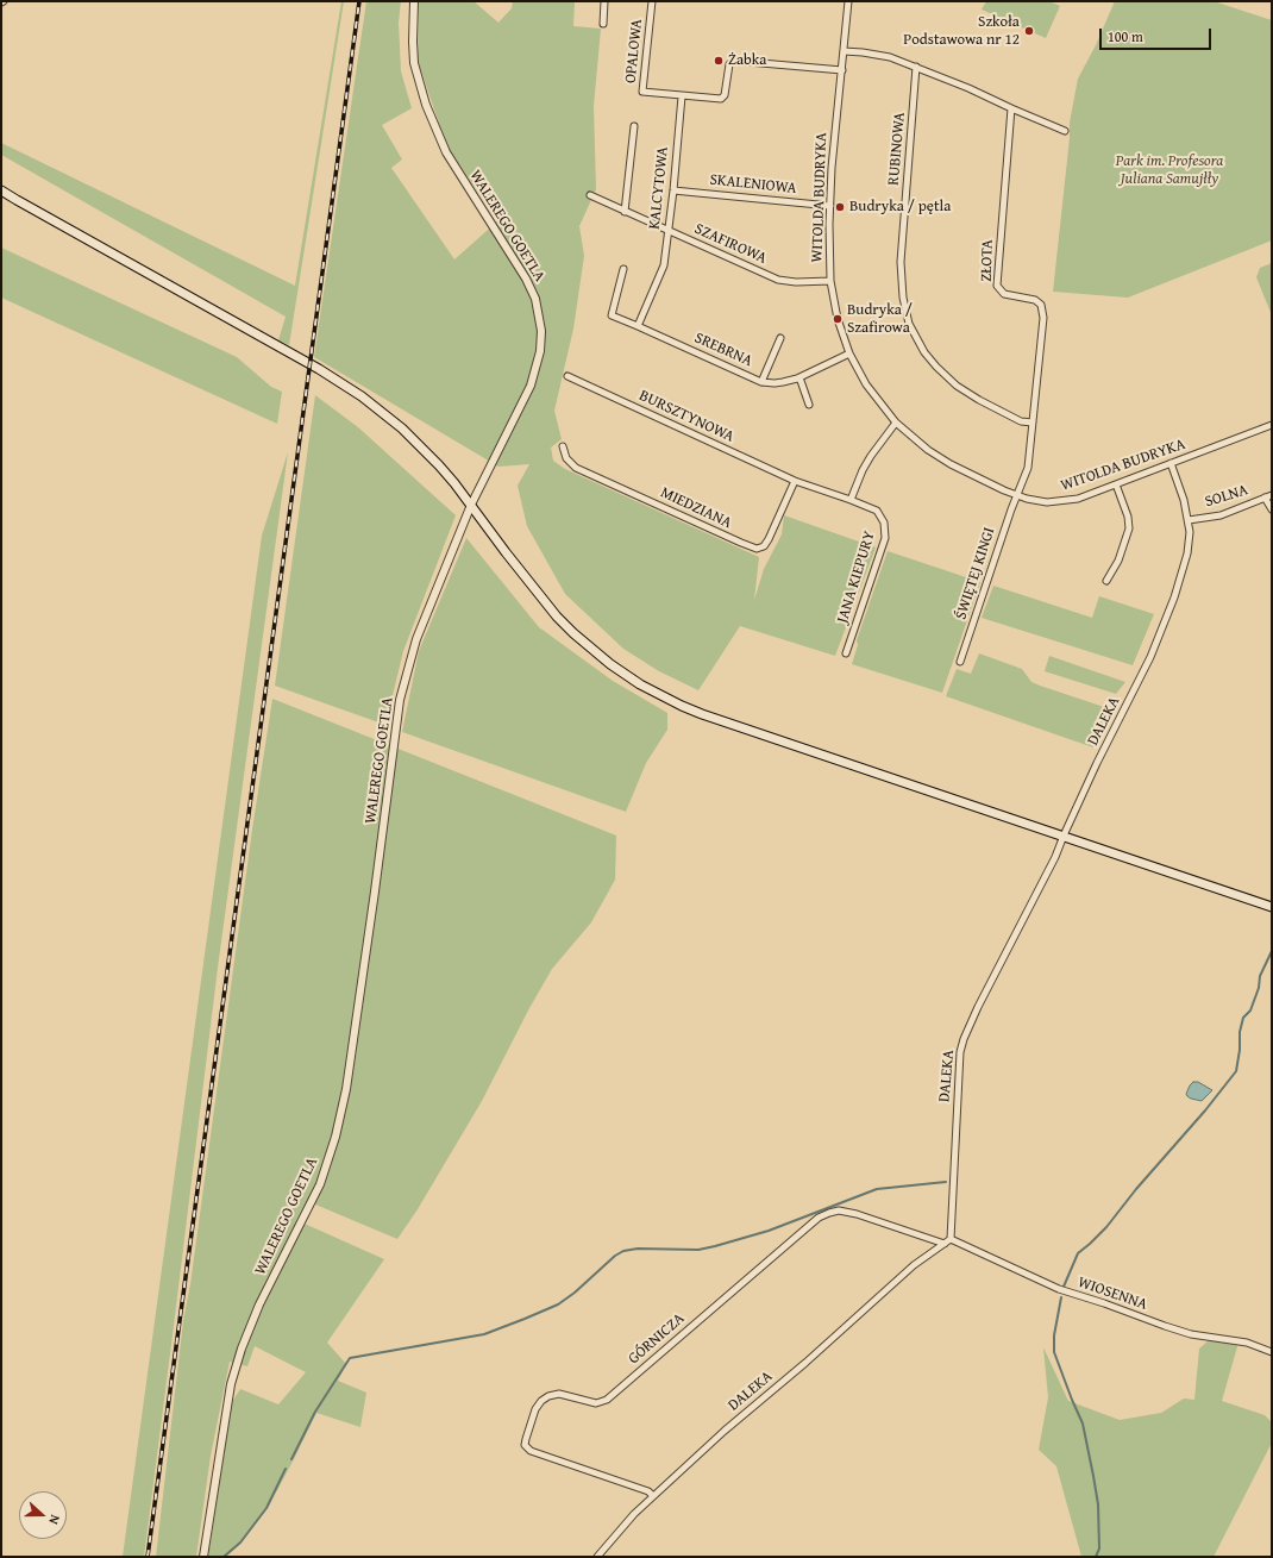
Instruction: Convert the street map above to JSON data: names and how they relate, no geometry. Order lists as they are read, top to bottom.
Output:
{
  "streets": {
    "street": [
      "OPALOWA",
      "RUBINOWA",
      "SKALENIOWA",
      "KALCYTOWA",
      "WITOLDA BUDRYKA",
      "WALEREGO GOETLA",
      "SZAFIROWA",
      "ZŁOTA",
      "SREBRNA",
      "BURSZTYNOWA",
      "SOLNA",
      "MIEDZIANA",
      "ŚWIĘTEJ KINGI",
      "JANA KIEPURY",
      "DALEKA",
      "WIOSENNA",
      "GÓRNICZA"
    ]
  },
  "crossings": [
    ["OPALOWA", "KALCYTOWA"],
    ["RUBINOWA", "ZŁOTA"],
    ["SKALENIOWA", "KALCYTOWA"],
    ["SKALENIOWA", "WITOLDA BUDRYKA"],
    ["KALCYTOWA", "SZAFIROWA"],
    ["KALCYTOWA", "SREBRNA"],
    ["WITOLDA BUDRYKA", "SZAFIROWA"],
    ["WITOLDA BUDRYKA", "ZŁOTA"],
    ["WITOLDA BUDRYKA", "SREBRNA"],
    ["WITOLDA BUDRYKA", "ŚWIĘTEJ KINGI"],
    ["WITOLDA BUDRYKA", "DALEKA"],
    ["ZŁOTA", "ŚWIĘTEJ KINGI"],
    ["BURSZTYNOWA", "MIEDZIANA"],
    ["BURSZTYNOWA", "JANA KIEPURY"],
    ["SOLNA", "DALEKA"],
    ["MIEDZIANA", "JANA KIEPURY"],
    ["DALEKA", "WIOSENNA"],
    ["DALEKA", "GÓRNICZA"]
  ],
  "parks": ["Park im. Profesora Juliana Samujłły"],
  "places": [
    "Szkoła Podstawowa nr 12",
    "Żabka",
    "Budryka / pętla",
    "Budryka / Szafirowa"
  ],
  "scale_bar": "100 m",
  "north": "right"
}
